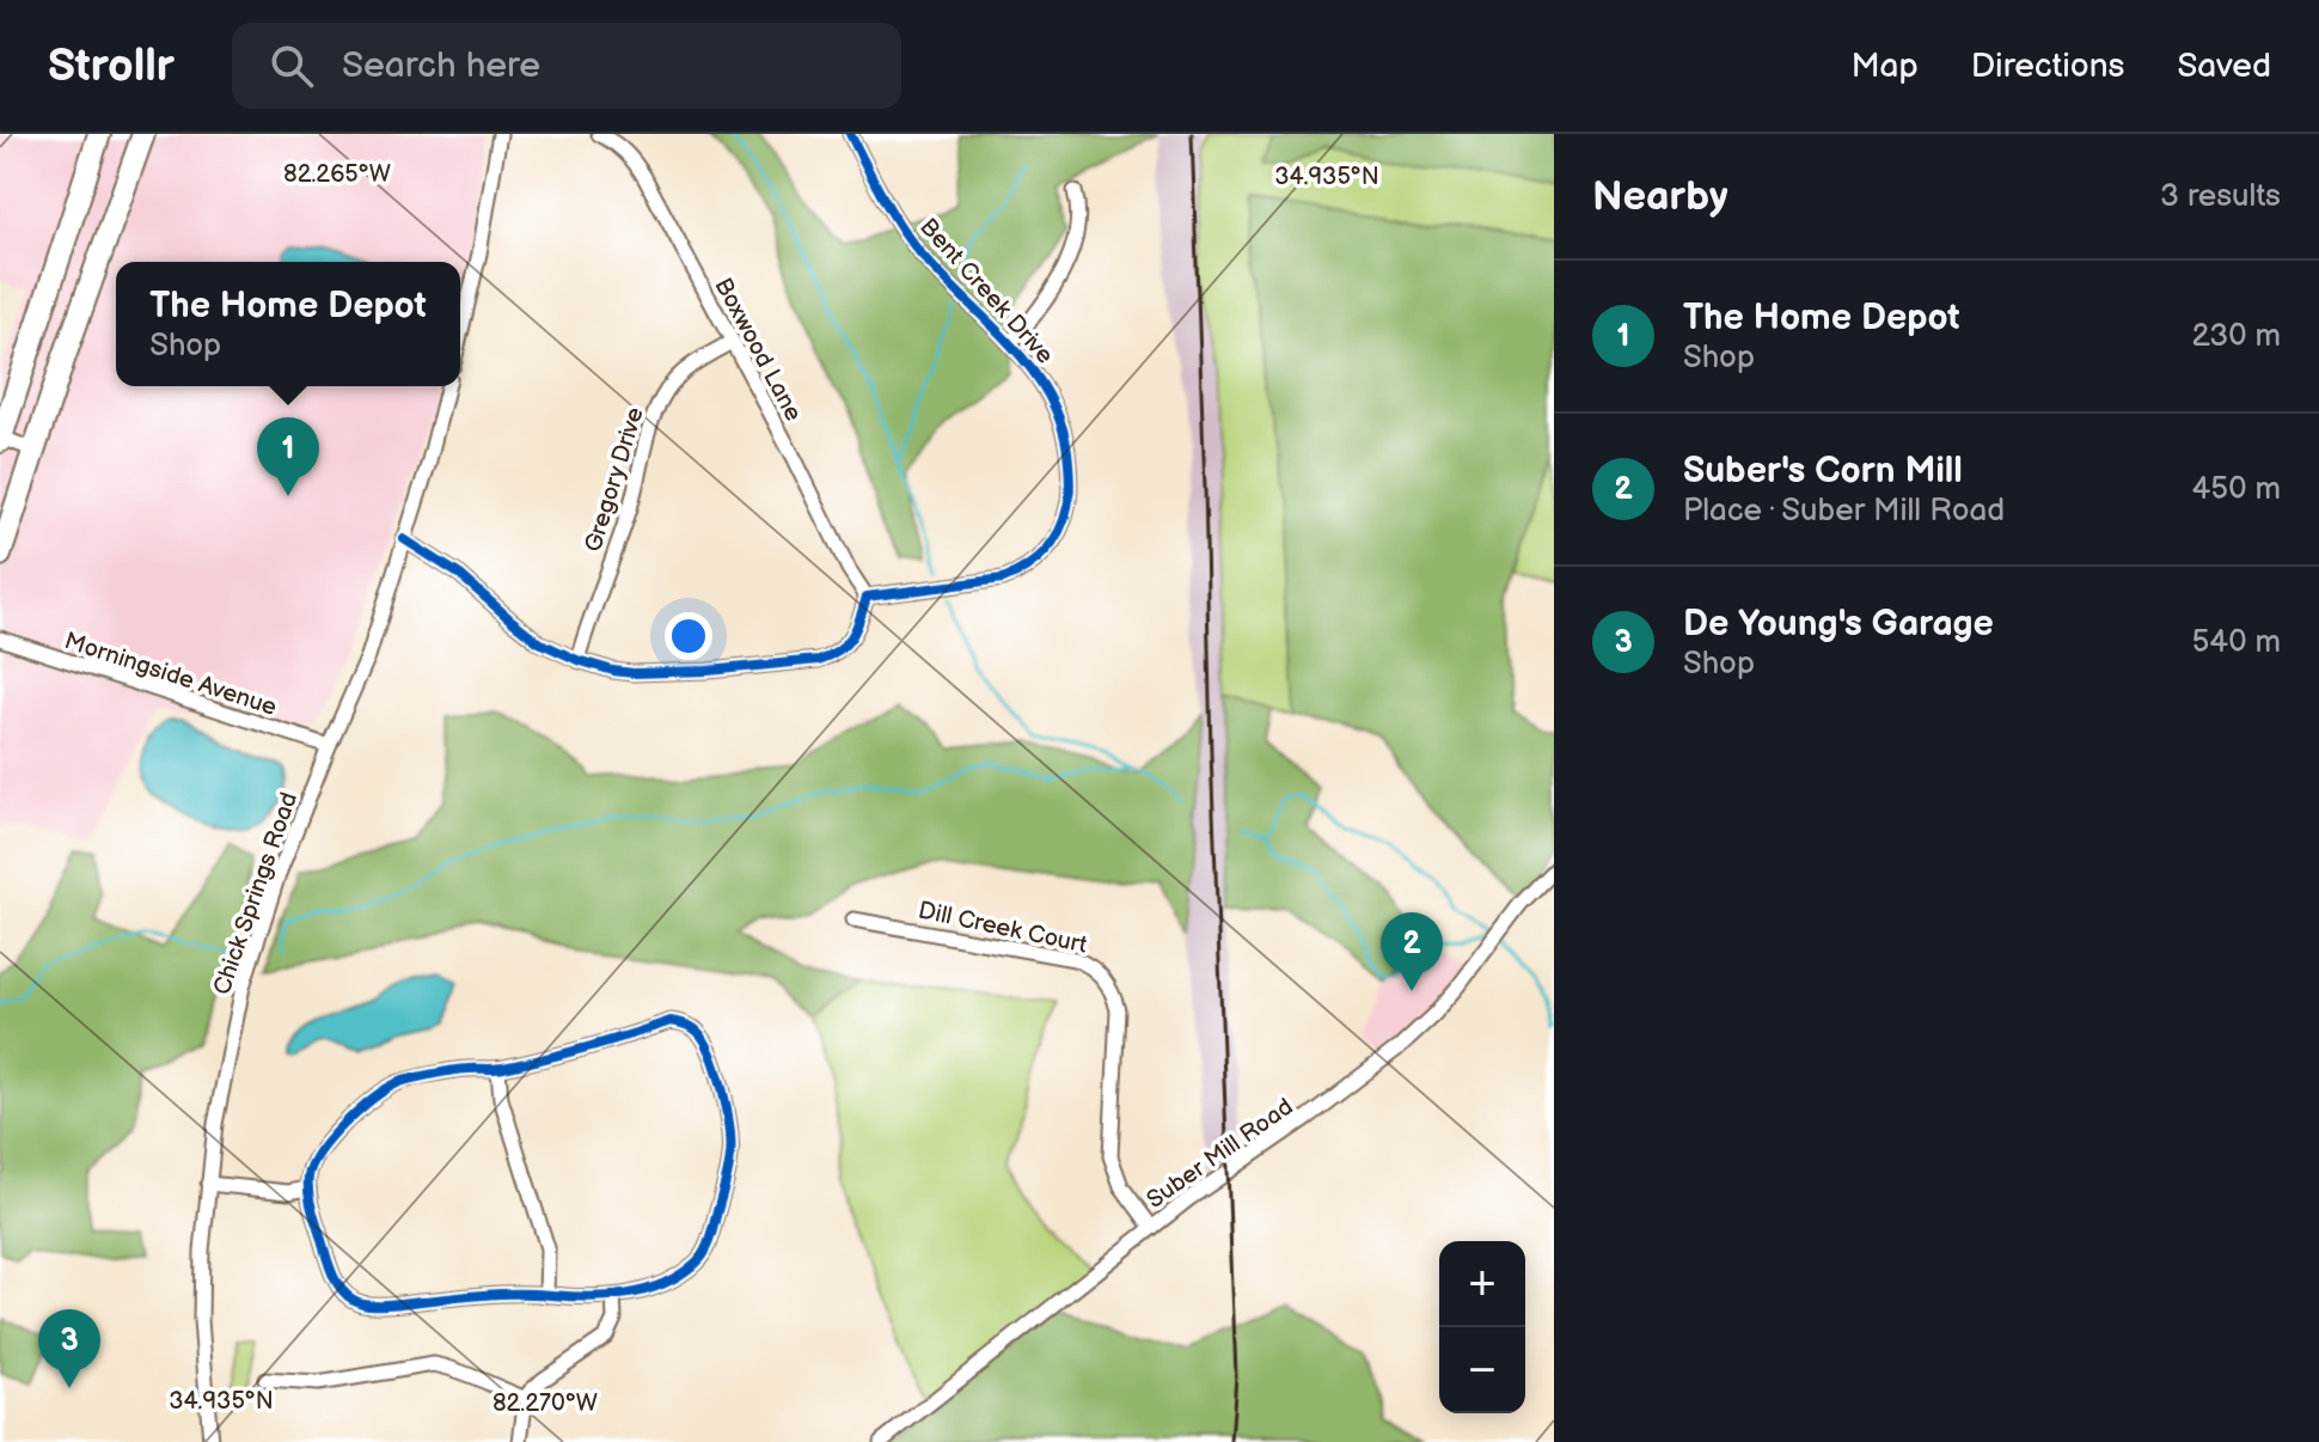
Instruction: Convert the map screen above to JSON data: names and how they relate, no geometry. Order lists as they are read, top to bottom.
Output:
{
  "streets": {
    "street": [
      "Bent Creek Drive",
      "Boxwood Lane",
      "Gregory Drive",
      "Morningside Avenue",
      "Chick Springs Road",
      "Dill Creek Court",
      "Suber Mill Road"
    ]
  },
  "crossings": [
    ["Bent Creek Drive", "Boxwood Lane"],
    ["Boxwood Lane", "Gregory Drive"],
    ["Morningside Avenue", "Chick Springs Road"],
    ["Dill Creek Court", "Suber Mill Road"]
  ],
  "page": {
    "header": "Strollr",
    "search": "Search here",
    "nav": ["Map", "Directions", "Saved"],
    "heading": ["Nearby", "3 results"],
    "list": [
      {
        "mark": "1",
        "name": "The Home Depot",
        "note": "Shop",
        "value": "230 m"
      },
      {
        "mark": "2",
        "name": "Suber's Corn Mill",
        "note": "Place · Suber Mill Road",
        "value": "450 m"
      },
      {
        "mark": "3",
        "name": "De Young's Garage",
        "note": "Shop",
        "value": "540 m"
      }
    ],
    "popup": ["The Home Depot", "Shop"],
    "pins": ["1", "2", "3"],
    "map_buttons": ["+", "−"]
  },
  "coordinates": ["82.265°W", "34.935°N", "82.270°W"]
}
